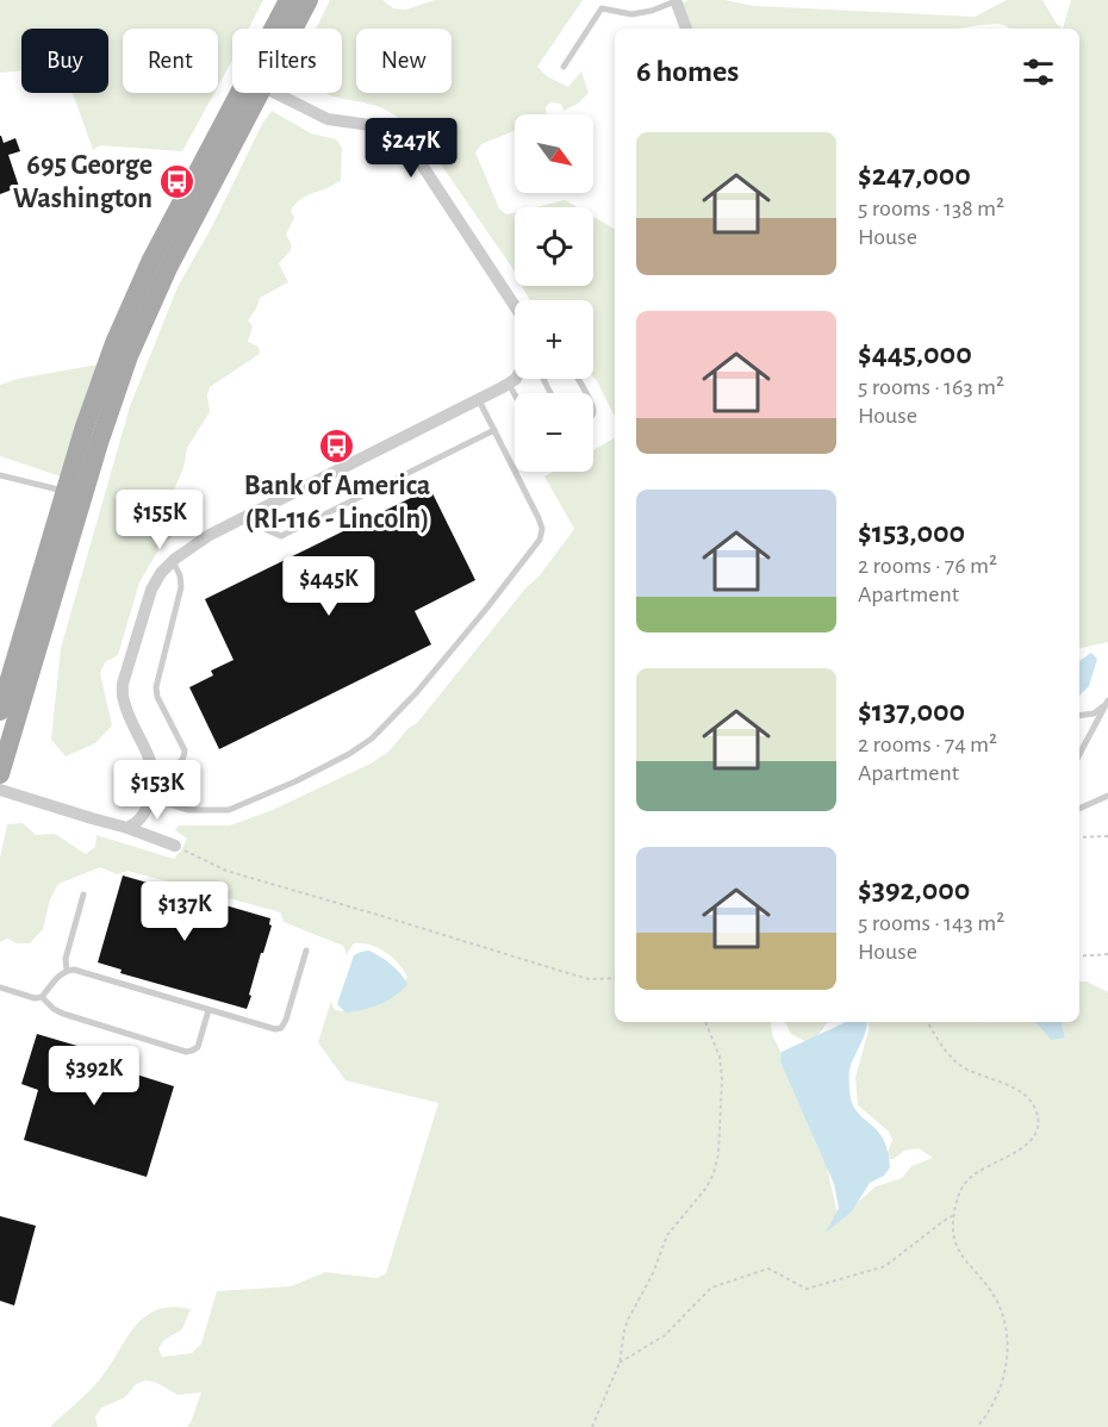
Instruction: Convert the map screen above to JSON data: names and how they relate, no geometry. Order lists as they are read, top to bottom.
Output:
{
  "places": {
    "bus stop": ["695 George Washington", "Bank of America (RI-116 - Lincoln)"]
  },
  "north": "bottom right",
  "page": {
    "chip": [
      "Buy",
      "Rent",
      "Filters",
      "New"
    ],
    "heading": "6 homes",
    "map_buttons": ["+", "−"],
    "list": [
      {
        "name": "$247,000",
        "note": "5 rooms · 138 m² · House"
      },
      {
        "name": "$445,000",
        "note": "5 rooms · 163 m² · House"
      },
      {
        "name": "$153,000",
        "note": "2 rooms · 76 m² · Apartment"
      },
      {
        "name": "$137,000",
        "note": "2 rooms · 74 m² · Apartment"
      },
      {
        "name": "$392,000",
        "note": "5 rooms · 143 m² · House"
      }
    ],
    "price": [
      "$247K",
      "$155K",
      "$445K",
      "$153K",
      "$137K",
      "$392K"
    ]
  }
}
